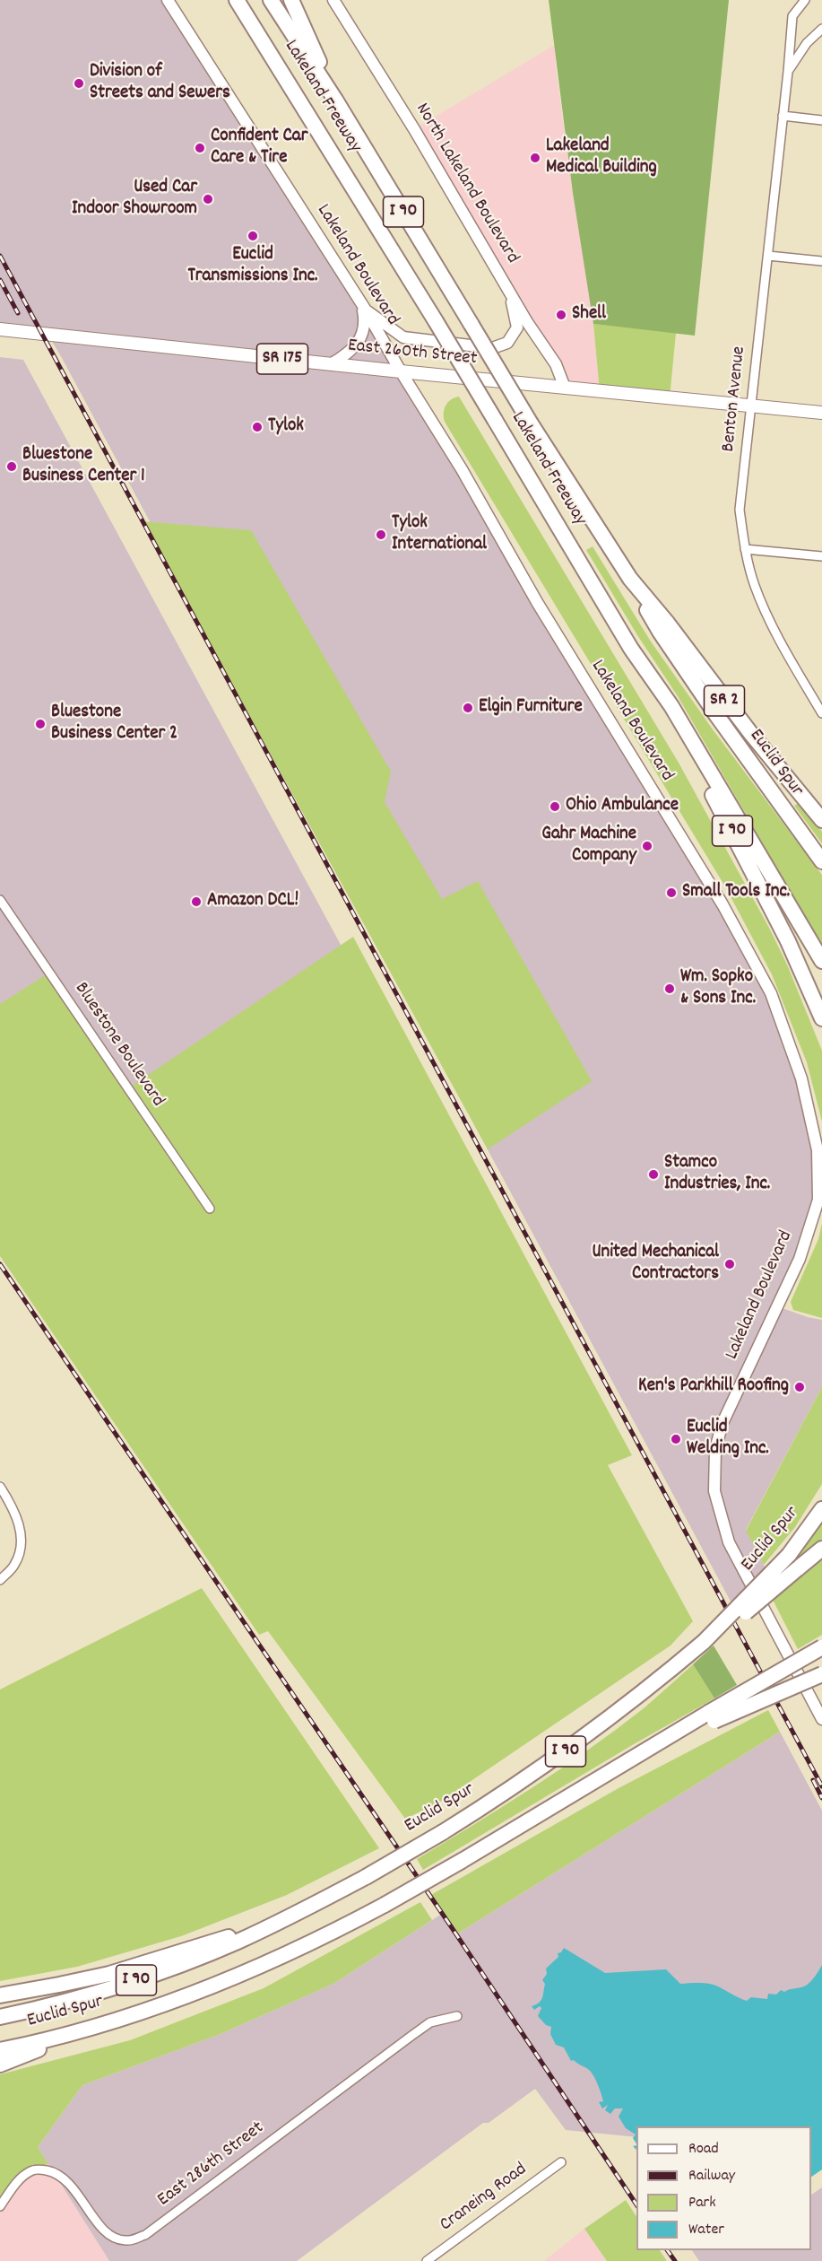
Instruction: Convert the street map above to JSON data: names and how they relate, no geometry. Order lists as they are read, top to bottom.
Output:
{
  "streets": {
    "highway": [
      "Lakeland Freeway",
      "I 90",
      "SR 2",
      "Euclid Spur"
    ],
    "main road": ["East 260th Street", "SR 175"],
    "street": [
      "North Lakeland Boulevard",
      "Lakeland Boulevard",
      "Benton Avenue",
      "Bluestone Boulevard",
      "East 286th Street",
      "Craneing Road"
    ]
  },
  "crossings": [
    ["Lakeland Freeway", "I 90"],
    ["Lakeland Freeway", "Euclid Spur"],
    ["North Lakeland Boulevard", "East 260th Street"],
    ["I 90", "Euclid Spur"],
    ["Lakeland Boulevard", "East 260th Street"],
    ["East 260th Street", "Benton Avenue"]
  ],
  "places": [
    "Division of Streets and Sewers",
    "Confident Car Care & Tire",
    "Lakeland Medical Building",
    "Used Car Indoor Showroom",
    "Euclid Transmissions Inc.",
    "Shell",
    "Tylok",
    "Bluestone Business Center 1",
    "Tylok International",
    "Elgin Furniture",
    "Bluestone Business Center 2",
    "Ohio Ambulance",
    "Gahr Machine Company",
    "Small Tools Inc.",
    "Amazon DCL!",
    "Wm. Sopko & Sons Inc.",
    "Stamco Industries, Inc.",
    "United Mechanical Contractors",
    "Ken's Parkhill Roofing",
    "Euclid Welding Inc."
  ],
  "legend": [
    "Road",
    "Railway",
    "Park",
    "Water"
  ]
}
